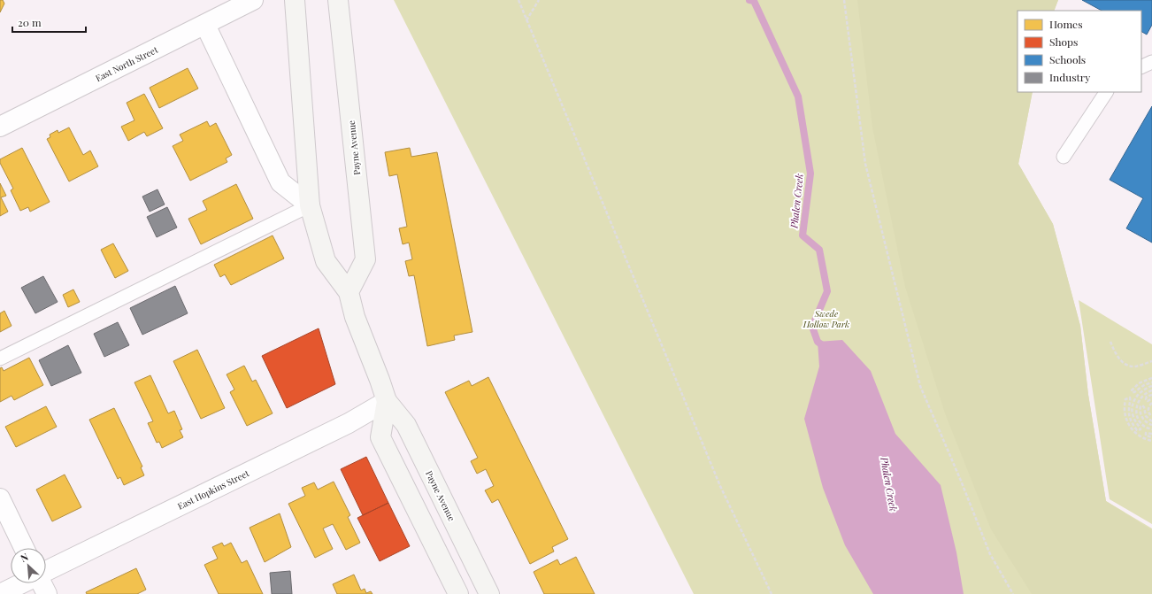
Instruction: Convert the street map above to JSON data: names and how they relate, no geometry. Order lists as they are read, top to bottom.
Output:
{
  "streets": {
    "street": ["East North Street", "Payne Avenue", "East Hopkins Street"]
  },
  "crossings": [
    ["Payne Avenue", "East Hopkins Street"]
  ],
  "water": ["Phalen Creek"],
  "parks": ["Swede Hollow Park"],
  "legend": [
    "Homes",
    "Shops",
    "Schools",
    "Industry"
  ],
  "scale_bar": "20 m",
  "north": "top left"
}
